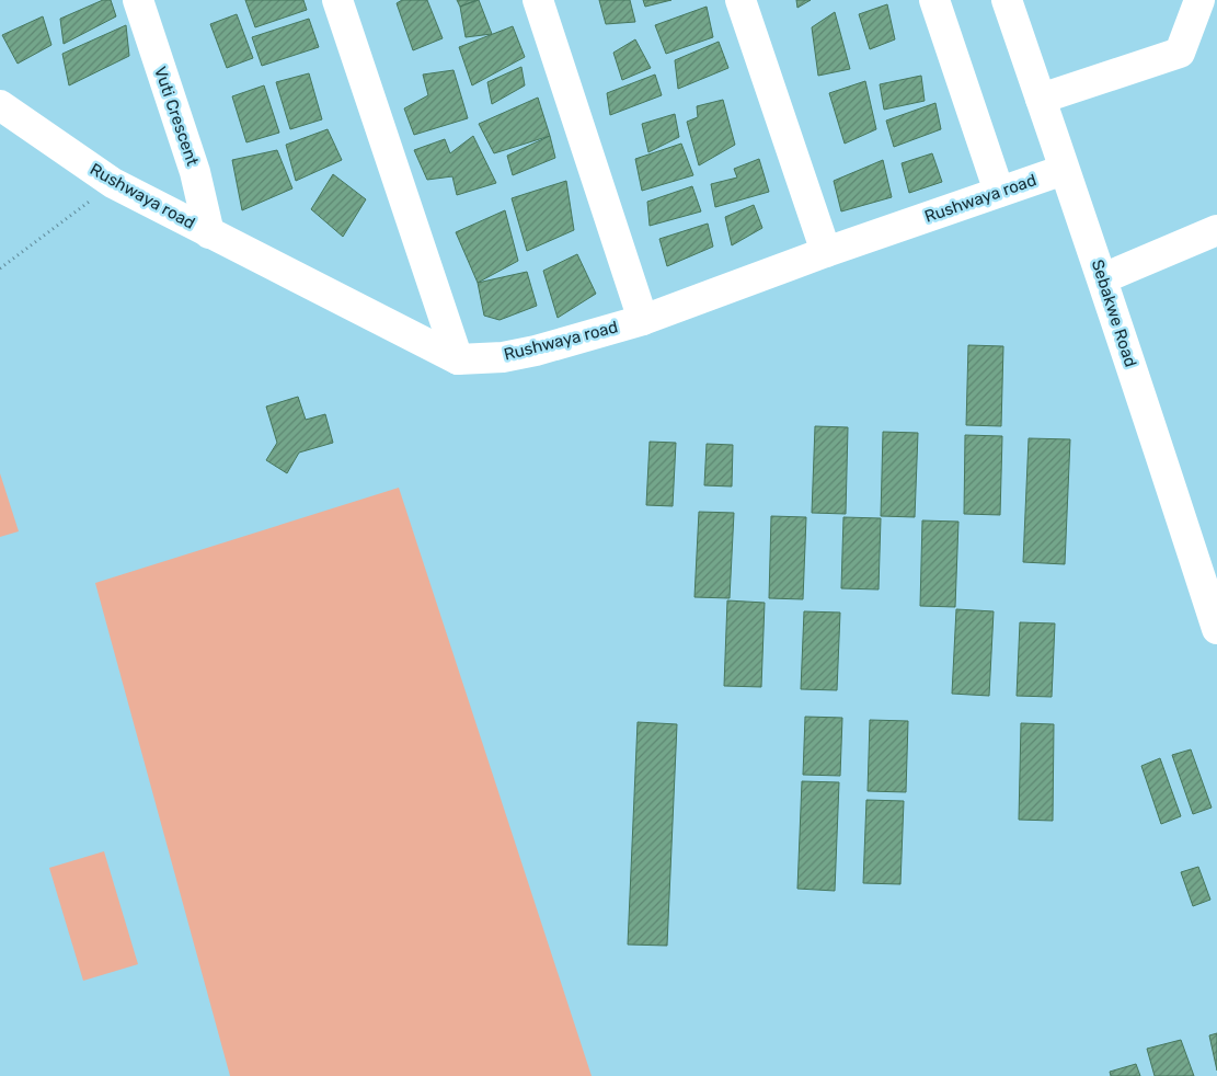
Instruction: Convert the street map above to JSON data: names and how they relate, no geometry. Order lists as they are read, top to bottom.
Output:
{
  "streets": {
    "street": ["Vuti Crescent", "Rushwaya road", "Sebakwe Road"]
  },
  "crossings": [
    ["Vuti Crescent", "Rushwaya road"],
    ["Rushwaya road", "Sebakwe Road"]
  ]
}
